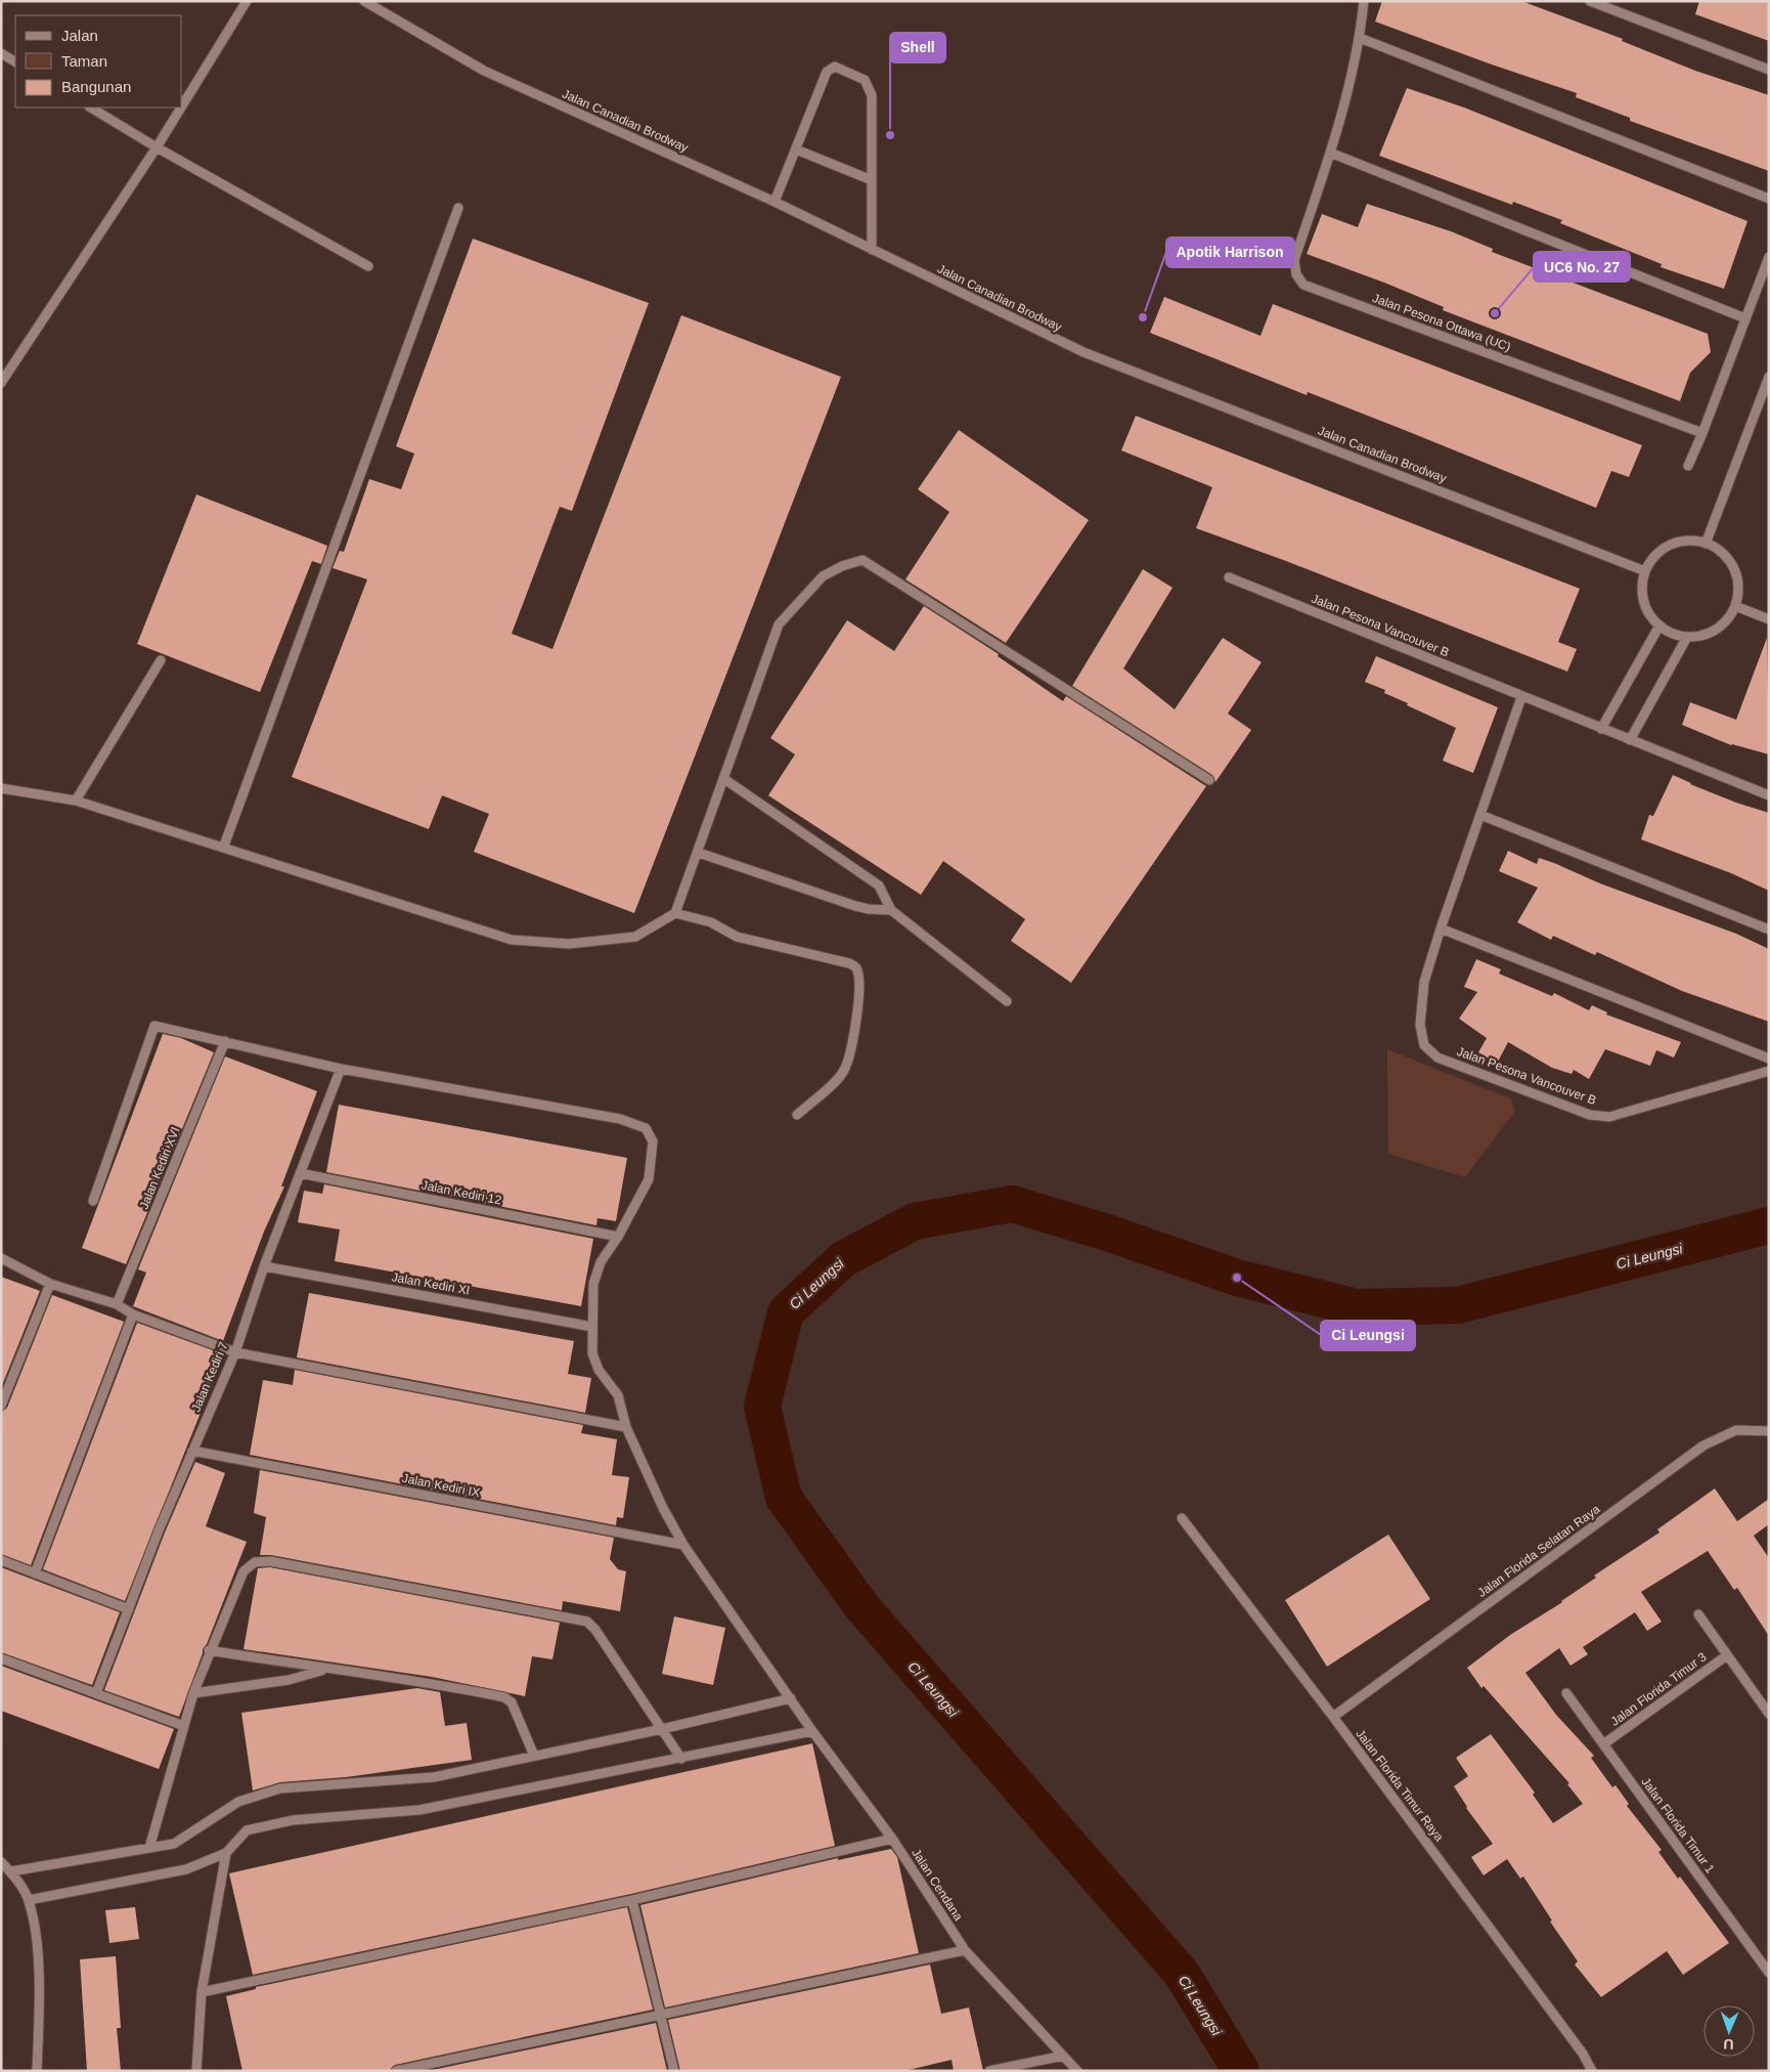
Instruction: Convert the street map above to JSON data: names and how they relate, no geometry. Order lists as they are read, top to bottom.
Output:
{
  "streets": {
    "street": [
      "Jalan Canadian Brodway",
      "Jalan Pesona Ottawa (UC)",
      "Jalan Pesona Vancouver B",
      "Jalan Kediri XVI",
      "Jalan Kediri 12",
      "Jalan Kediri XI",
      "Jalan Kediri 7",
      "Jalan Kediri IX",
      "Jalan Florida Selatan Raya",
      "Jalan Florida Timur 3",
      "Jalan Florida Timur Raya",
      "Jalan Florida Timur 1",
      "Jalan Cendana"
    ]
  },
  "crossings": [
    ["Jalan Kediri 12", "Jalan Kediri 7"],
    ["Jalan Kediri 12", "Jalan Cendana"],
    ["Jalan Kediri XI", "Jalan Kediri 7"],
    ["Jalan Kediri XI", "Jalan Cendana"],
    ["Jalan Kediri 7", "Jalan Kediri IX"],
    ["Jalan Kediri 7", "Jalan Cendana"],
    ["Jalan Kediri IX", "Jalan Cendana"],
    ["Jalan Florida Selatan Raya", "Jalan Florida Timur Raya"],
    ["Jalan Florida Timur 3", "Jalan Florida Timur 1"]
  ],
  "water": ["Ci Leungsi"],
  "places": [
    "Shell",
    "UC6 No. 27",
    "Apotik Harrison",
    "Ci Leungsi"
  ],
  "legend": ["Jalan", "Taman", "Bangunan"],
  "north": "bottom"
}
